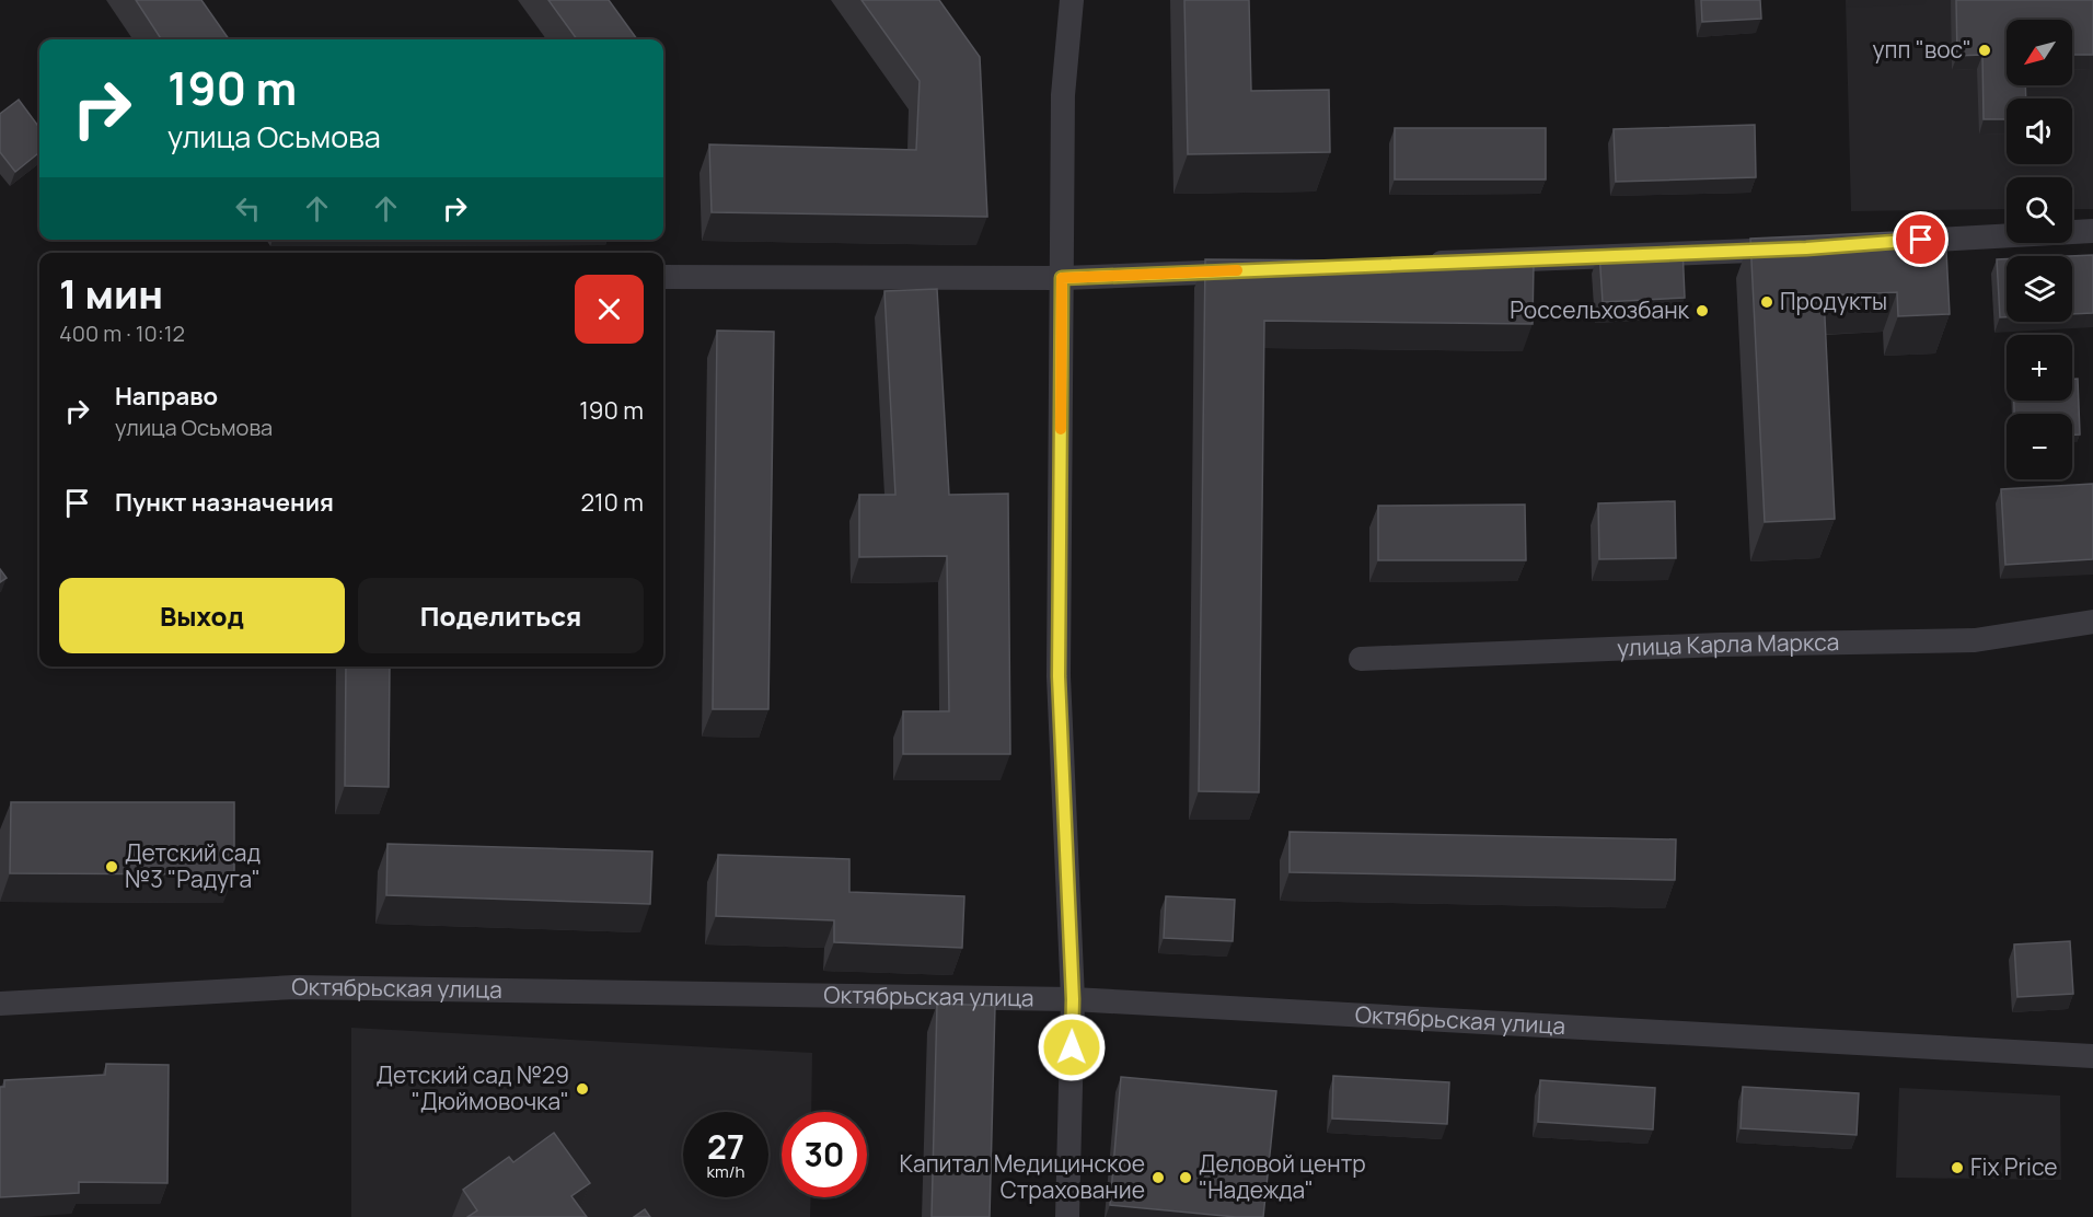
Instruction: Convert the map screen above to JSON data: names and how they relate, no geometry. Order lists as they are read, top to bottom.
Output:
{
  "streets": {
    "street": ["улица Карла Маркса", "Октябрьская улица"]
  },
  "places": [
    "упп \"вос\"",
    "Продукты",
    "Россельхозбанк",
    "Детский сад №3 \"Радуга\"",
    "Детский сад №29 \"Дюймовочка\"",
    "Fix Price",
    "Капитал Медицинское Страхование",
    "Деловой центр \"Надежда\""
  ],
  "north": "bottom left",
  "page": {
    "map_buttons": ["+", "−"],
    "turn": ["190 m", "улица Осьмова"],
    "heading": ["1 мин", "400 m · 10:12"],
    "list": [
      {
        "name": "Направо",
        "note": "улица Осьмова",
        "value": "190 m"
      },
      {
        "name": "Пункт назначения",
        "value": "210 m"
      }
    ],
    "buttons": ["Выход", "Поделиться"],
    "speed": "27 km/h",
    "limit": "30"
  }
}
